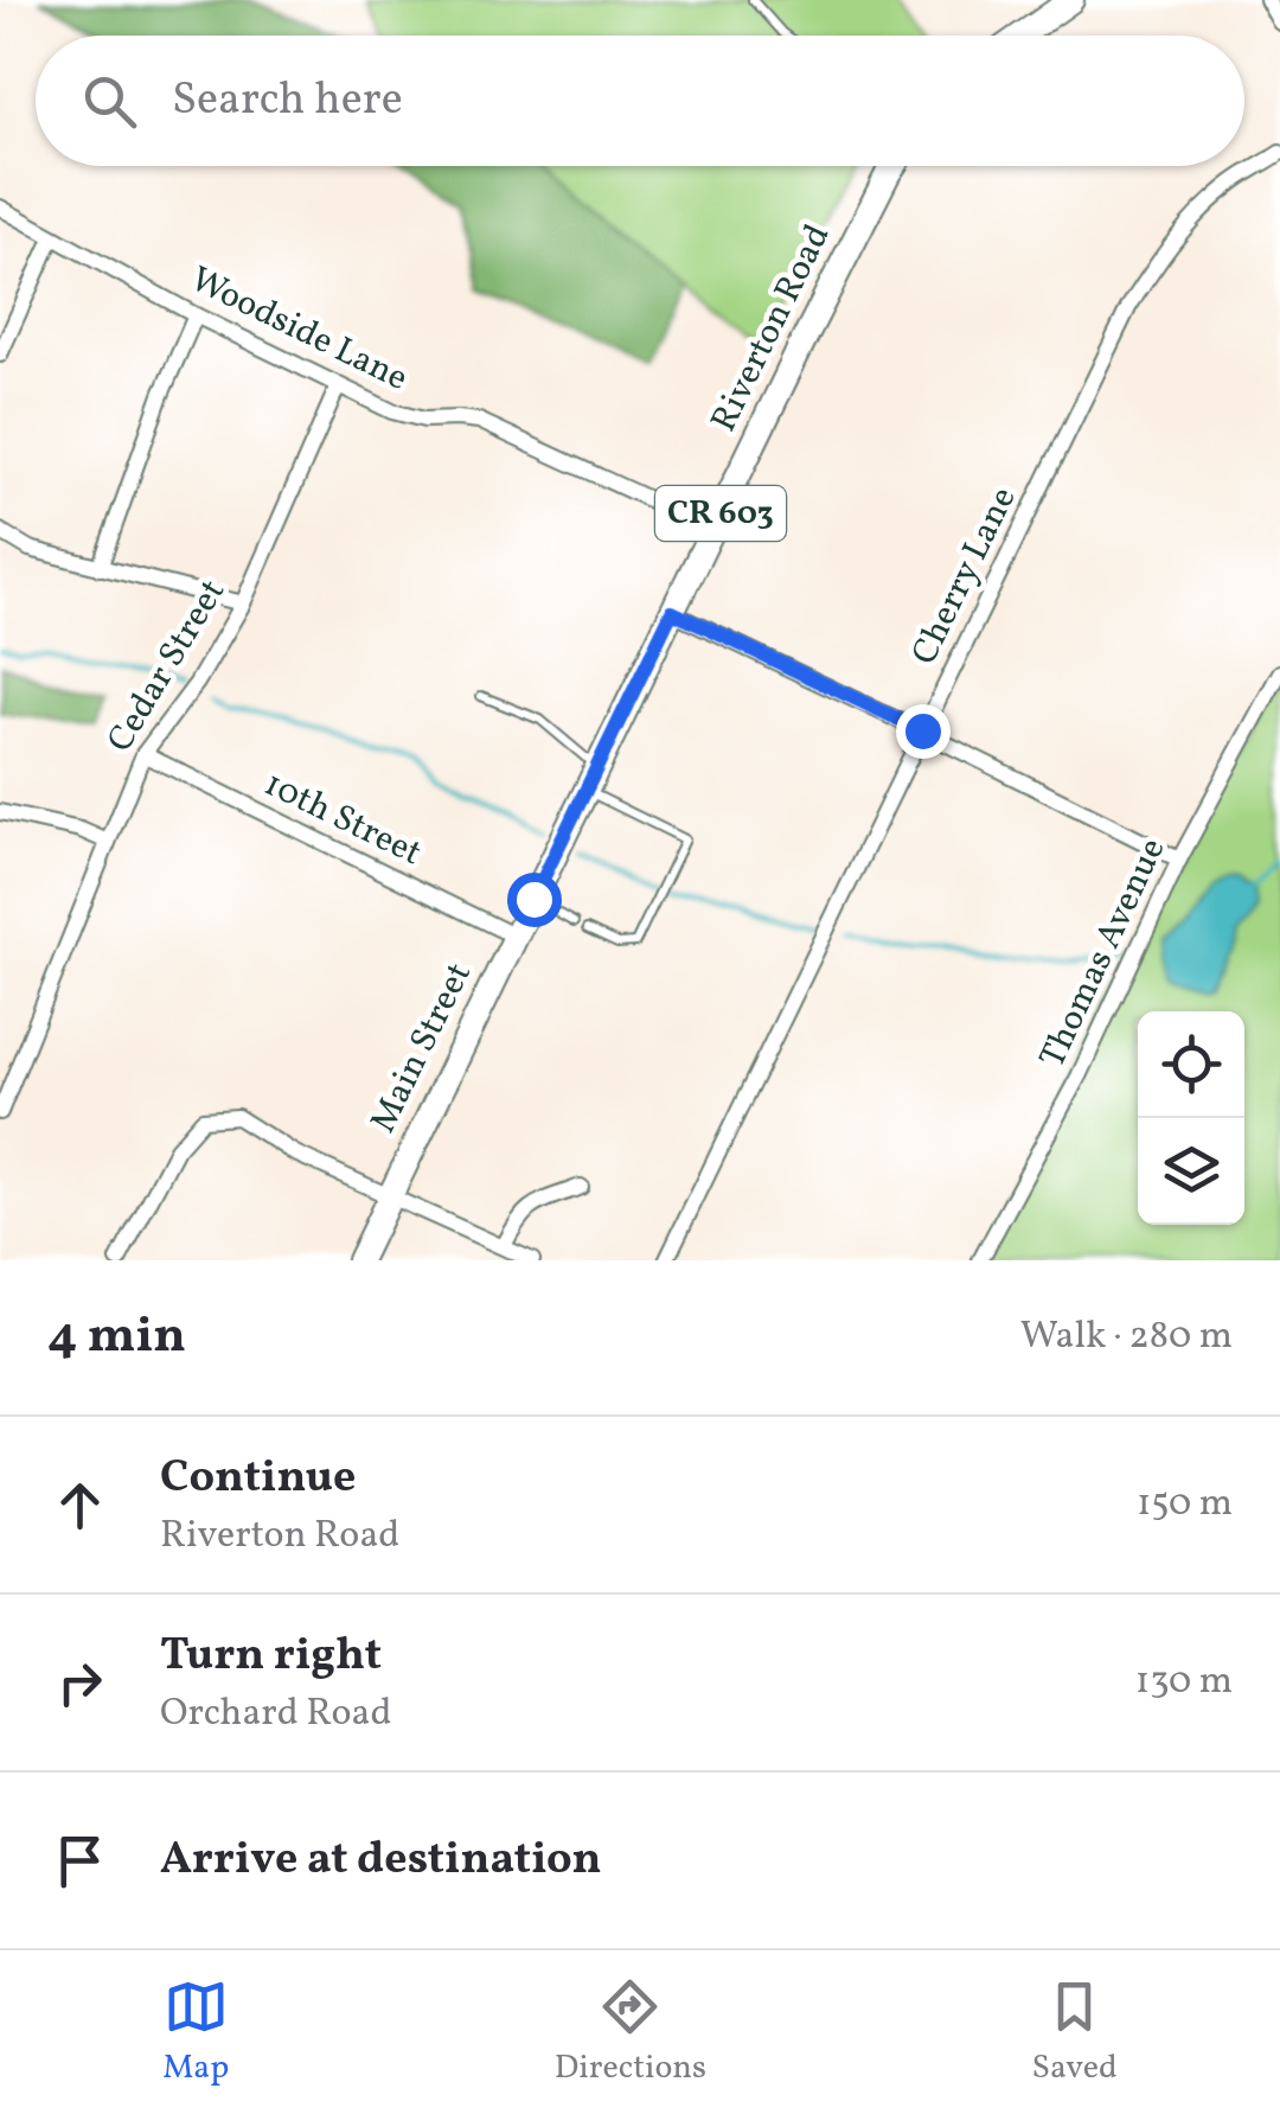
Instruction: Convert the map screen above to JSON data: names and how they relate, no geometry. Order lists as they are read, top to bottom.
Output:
{
  "streets": {
    "main road": ["Riverton Road", "CR 603", "Main Street"],
    "street": [
      "Woodside Lane",
      "Cherry Lane",
      "Cedar Street",
      "10th Street",
      "Thomas Avenue"
    ]
  },
  "crossings": [
    ["Riverton Road", "Woodside Lane"],
    ["Riverton Road", "Main Street"],
    ["Woodside Lane", "Cedar Street"],
    ["Cedar Street", "10th Street"],
    ["10th Street", "Main Street"]
  ],
  "page": {
    "search": "Search here",
    "heading": ["4 min", "Walk · 280 m"],
    "list": [
      ["Continue", "Riverton Road", "150 m"],
      ["Turn right", "Orchard Road", "130 m"],
      "Arrive at destination"
    ],
    "nav": ["Map", "Directions", "Saved"]
  }
}
